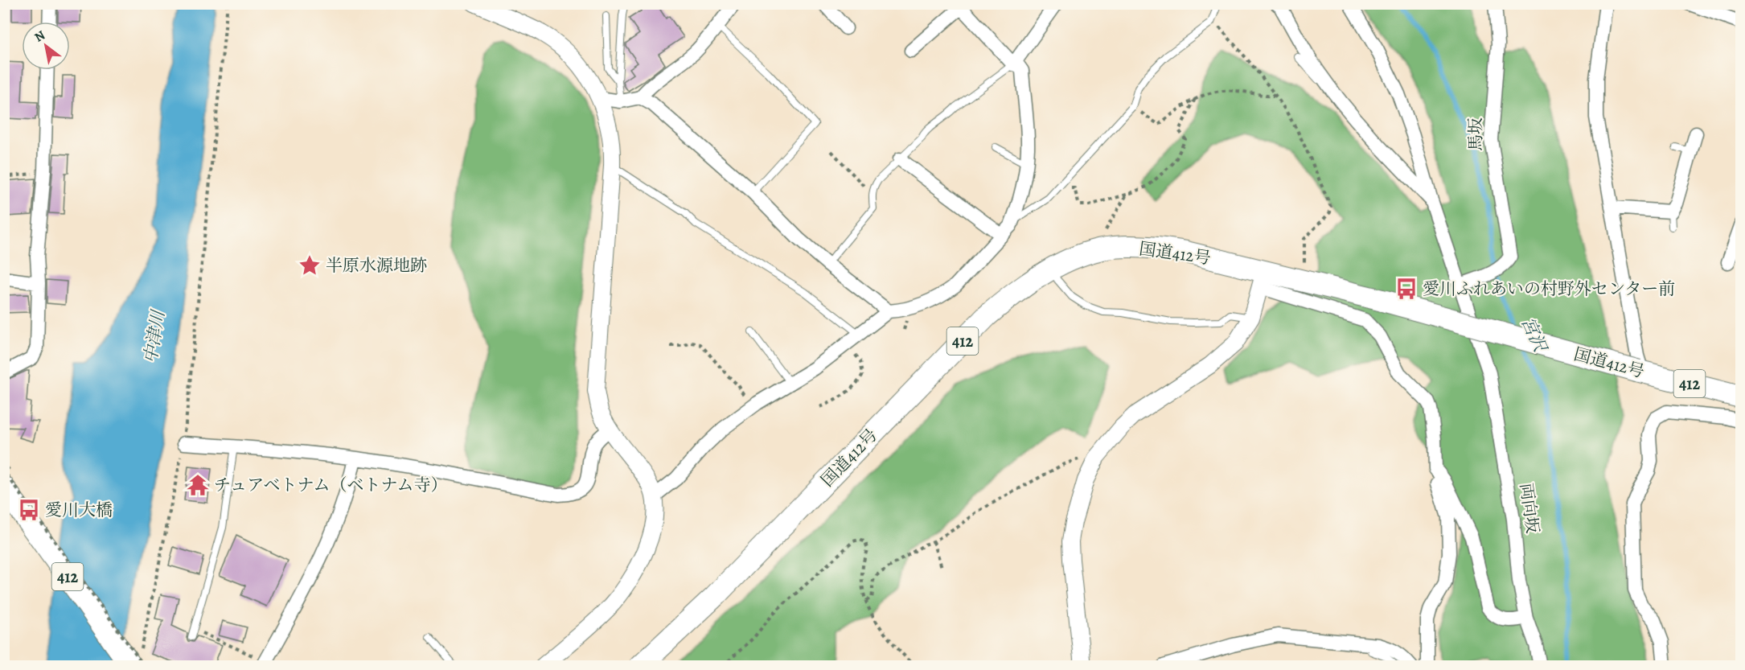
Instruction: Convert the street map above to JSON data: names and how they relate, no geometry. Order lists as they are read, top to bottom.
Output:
{
  "streets": {
    "highway": ["国道412号", "412"],
    "street": ["馬坂", "両向坂"]
  },
  "crossings": [
    ["馬坂", "両向坂"]
  ],
  "water": ["宮沢", "中津川"],
  "places": {
    "place": ["半原水源地跡"],
    "bus stop": ["愛川ふれあいの村野外センター前", "愛川大橋"],
    "temple": ["チュアベトナム（ベトナム寺）"]
  },
  "north": "top left"
}
